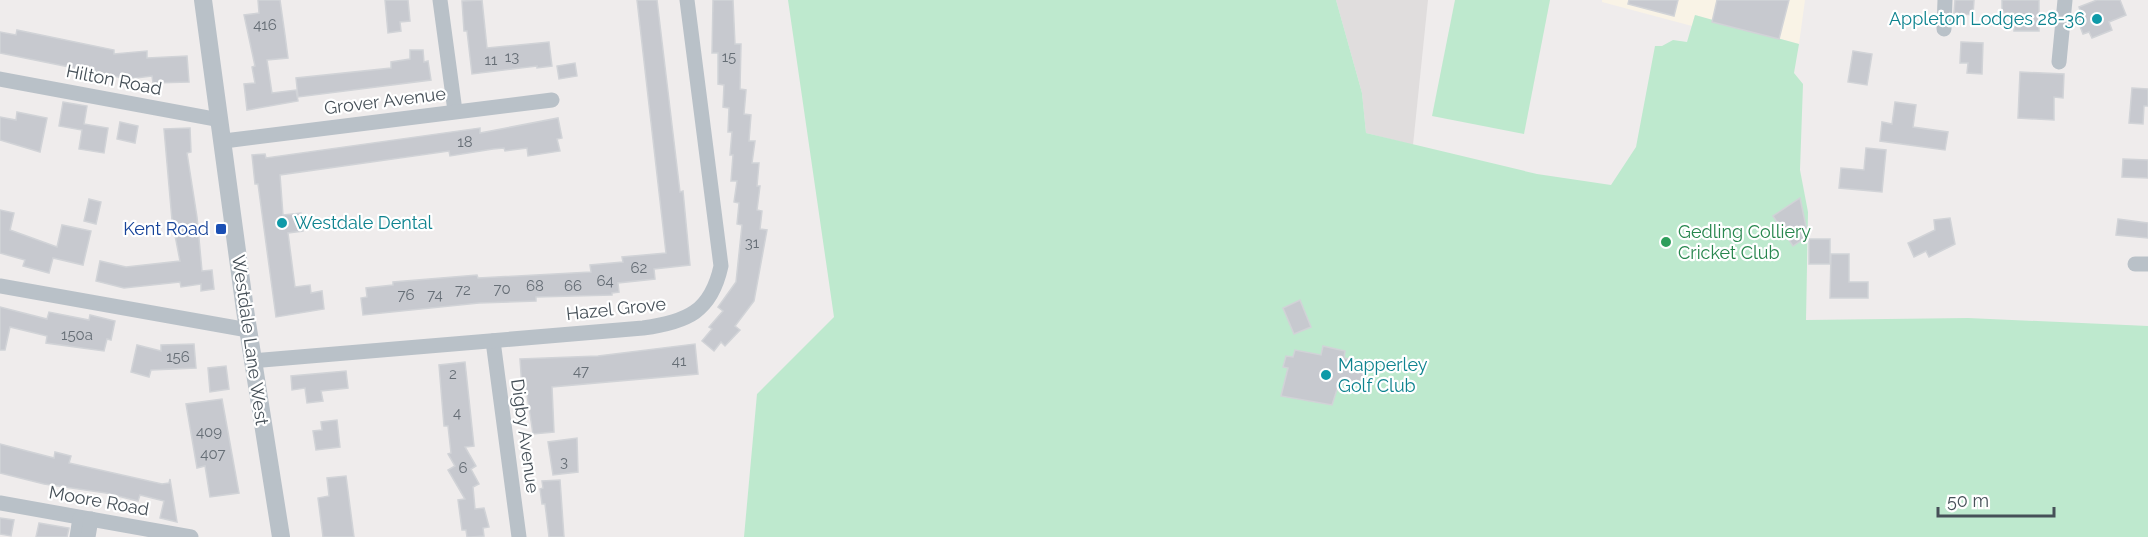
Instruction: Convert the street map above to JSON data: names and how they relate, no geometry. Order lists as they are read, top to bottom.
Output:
{
  "streets": {
    "street": [
      "Hilton Road",
      "Grover Avenue",
      "Hazel Grove",
      "Westdale Lane West",
      "Digby Avenue",
      "Moore Road"
    ]
  },
  "crossings": [
    ["Hilton Road", "Westdale Lane West"],
    ["Grover Avenue", "Westdale Lane West"],
    ["Hazel Grove", "Westdale Lane West"],
    ["Hazel Grove", "Digby Avenue"]
  ],
  "places": {
    "other": [
      "Appleton Lodges 28-36",
      "Westdale Dental",
      "Gedling Colliery Cricket Club",
      "Mapperley Golf Club"
    ],
    "transit": ["Kent Road"]
  },
  "house_numbers": [
    "416",
    "13",
    "15",
    "11",
    "18",
    "31",
    "62",
    "64",
    "68",
    "66",
    "70",
    "72",
    "76",
    "74",
    "150a",
    "156",
    "41",
    "47",
    "2",
    "4",
    "409",
    "407",
    "3",
    "6"
  ],
  "scale_bar": "50 m"
}
